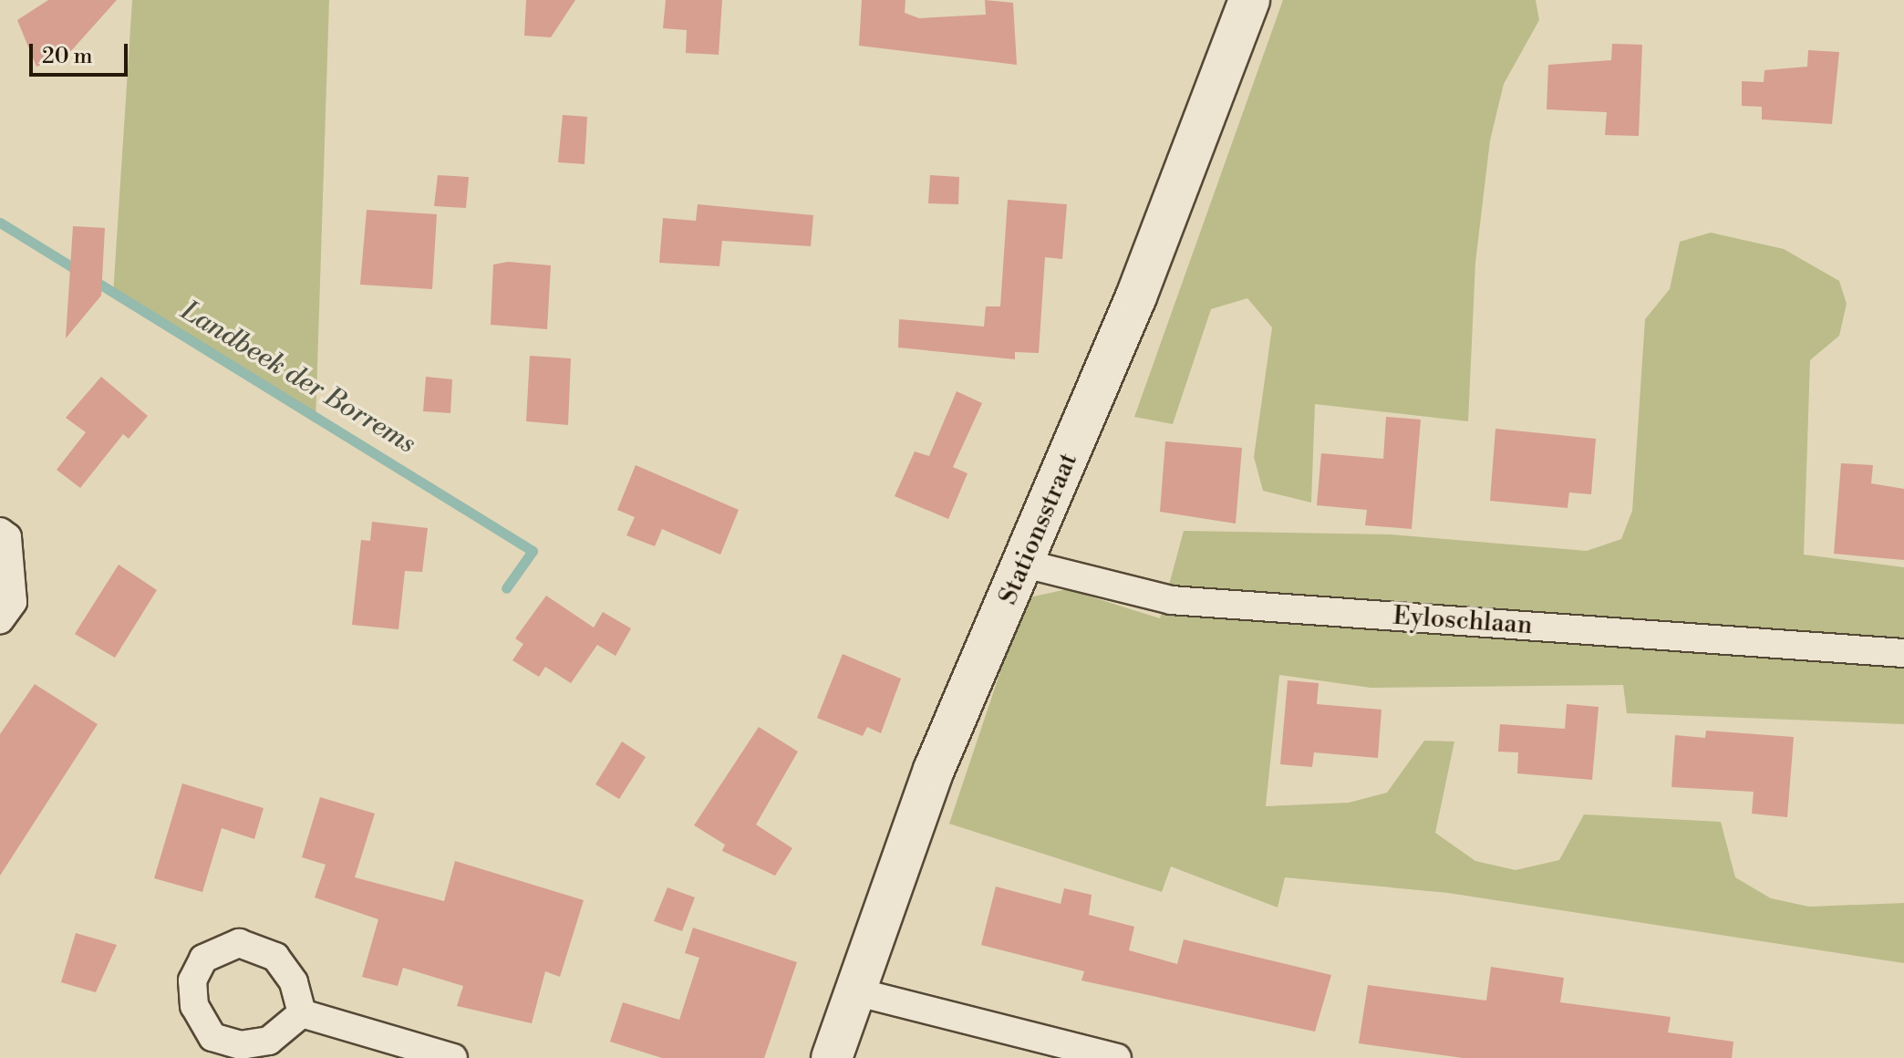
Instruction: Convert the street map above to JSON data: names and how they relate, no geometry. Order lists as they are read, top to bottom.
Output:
{
  "streets": {
    "street": ["Stationsstraat", "Eyloschlaan"]
  },
  "crossings": [
    ["Stationsstraat", "Eyloschlaan"]
  ],
  "water": ["Landbeek der Borrems"],
  "scale_bar": "20 m"
}
